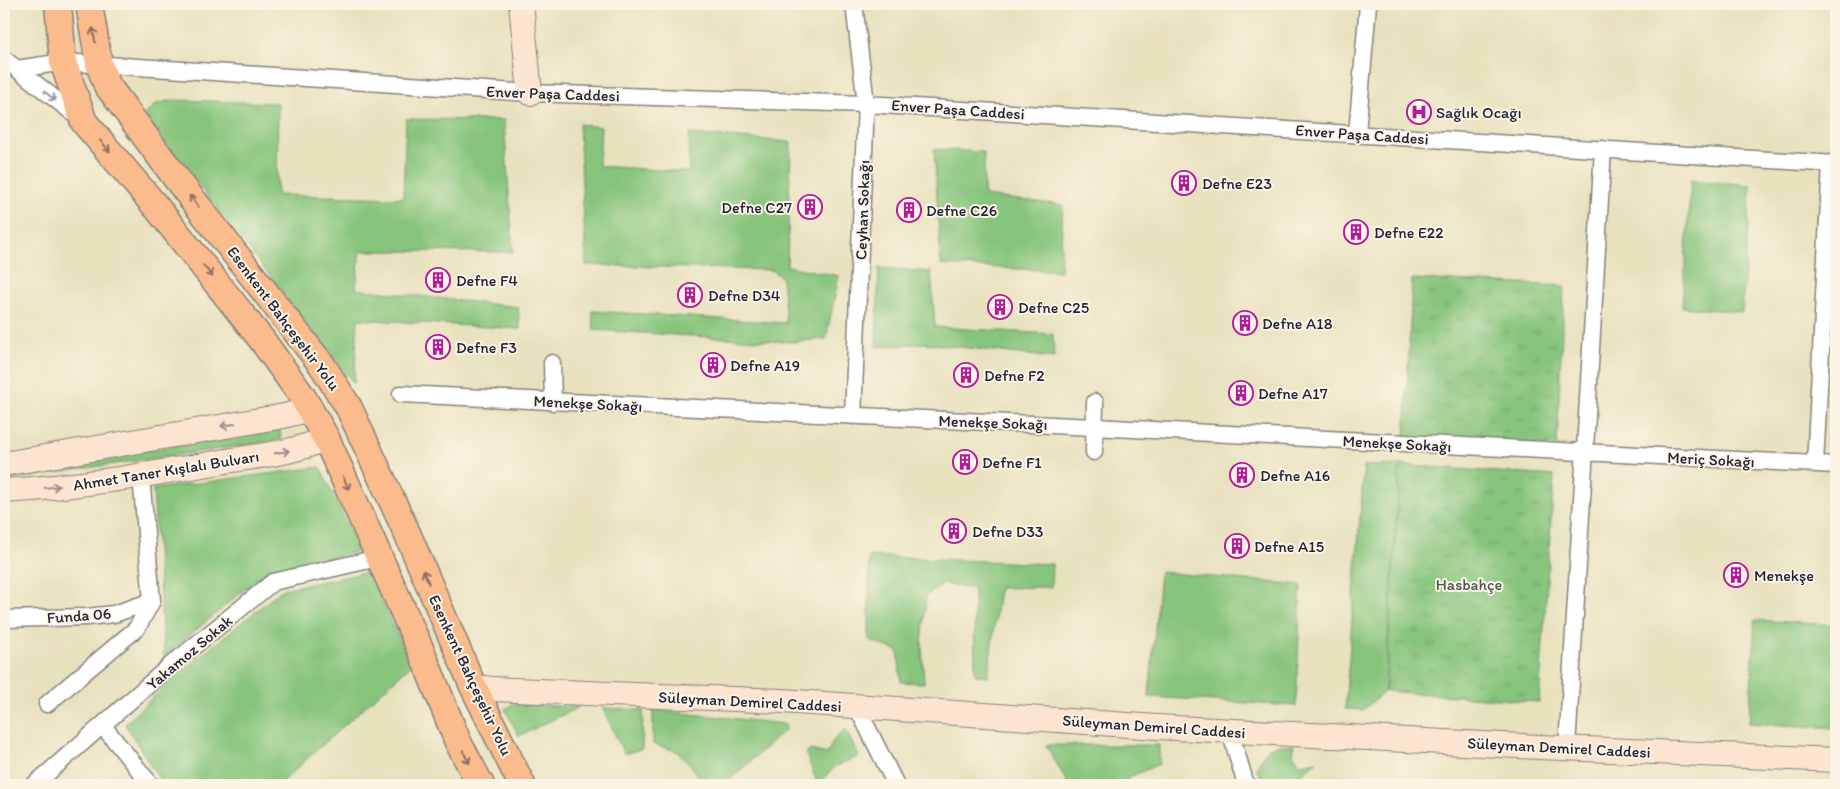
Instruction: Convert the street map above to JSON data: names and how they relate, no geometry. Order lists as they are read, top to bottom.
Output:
{
  "streets": {
    "main road": ["Esenkent Bahçeşehir Yolu", "Ahmet Taner Kışlalı Bulvarı", "Süleyman Demirel Caddesi"],
    "street": [
      "Enver Paşa Caddesi",
      "Ceyhan Sokağı",
      "Menekşe Sokağı",
      "Meriç Sokağı",
      "Funda 06",
      "Yakamoz Sokak"
    ]
  },
  "crossings": [
    ["Enver Paşa Caddesi", "Ceyhan Sokağı"],
    ["Enver Paşa Caddesi", "Esenkent Bahçeşehir Yolu"],
    ["Ceyhan Sokağı", "Menekşe Sokağı"],
    ["Esenkent Bahçeşehir Yolu", "Ahmet Taner Kışlalı Bulvarı"],
    ["Esenkent Bahçeşehir Yolu", "Süleyman Demirel Caddesi"],
    ["Menekşe Sokağı", "Meriç Sokağı"]
  ],
  "parks": ["Hasbahçe"],
  "places": {
    "hospital": ["Sağlık Ocağı"],
    "building": [
      "Defne E23",
      "Defne C27",
      "Defne C26",
      "Defne E22",
      "Defne F4",
      "Defne D34",
      "Defne C25",
      "Defne A18",
      "Defne F3",
      "Defne A19",
      "Defne F2",
      "Defne A17",
      "Defne F1",
      "Defne A16",
      "Defne D33",
      "Defne A15",
      "Menekşe"
    ]
  }
}
